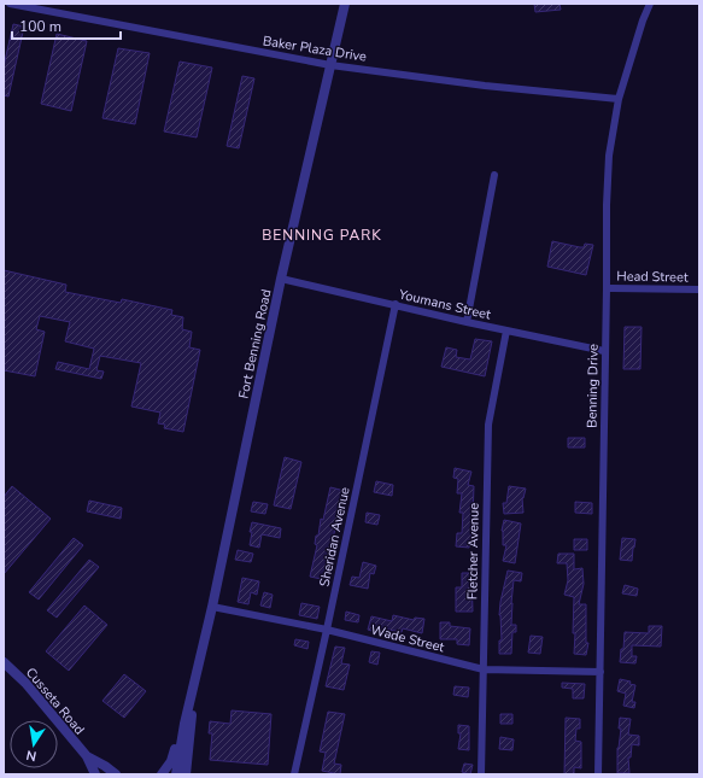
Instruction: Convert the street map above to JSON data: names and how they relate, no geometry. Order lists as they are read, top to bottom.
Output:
{
  "streets": {
    "street": [
      "Baker Plaza Drive",
      "Head Street",
      "Youmans Street",
      "Fort Benning Road",
      "Benning Drive",
      "Sheridan Avenue",
      "Fletcher Avenue",
      "Wade Street",
      "Cusseta Road"
    ]
  },
  "crossings": [
    ["Baker Plaza Drive", "Fort Benning Road"],
    ["Baker Plaza Drive", "Benning Drive"],
    ["Head Street", "Benning Drive"],
    ["Youmans Street", "Fort Benning Road"],
    ["Youmans Street", "Benning Drive"],
    ["Youmans Street", "Sheridan Avenue"],
    ["Youmans Street", "Fletcher Avenue"],
    ["Fort Benning Road", "Wade Street"],
    ["Benning Drive", "Wade Street"],
    ["Sheridan Avenue", "Wade Street"],
    ["Fletcher Avenue", "Wade Street"]
  ],
  "districts": ["BENNING PARK"],
  "scale_bar": "100 m",
  "north": "bottom"
}
